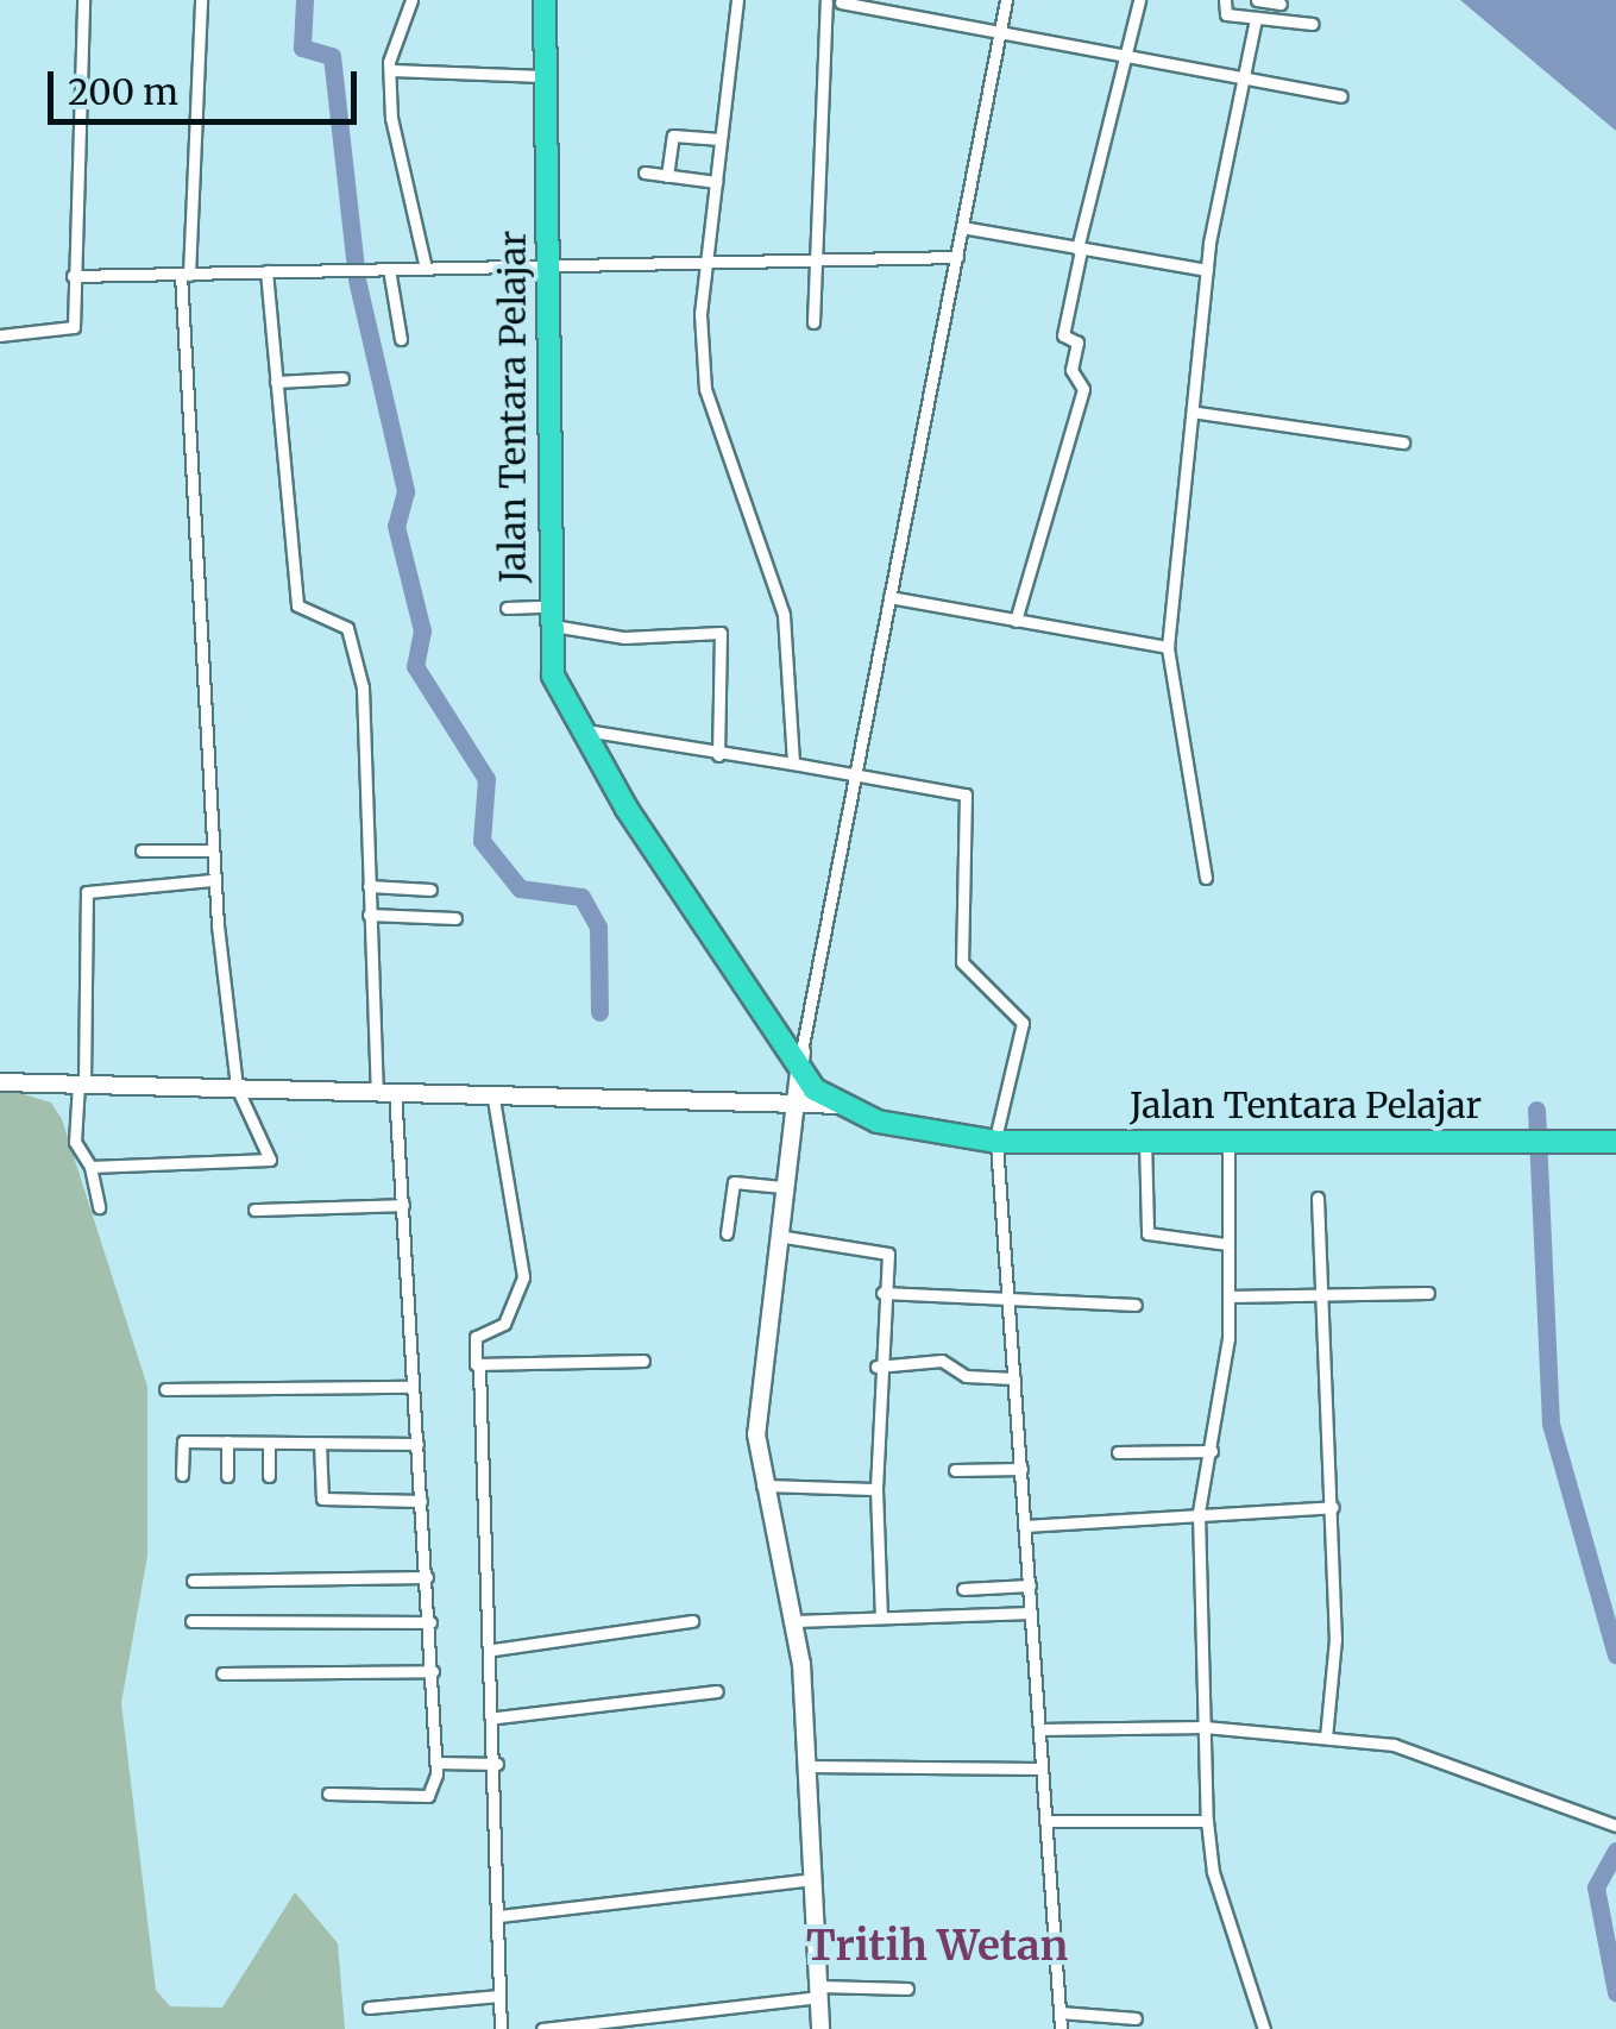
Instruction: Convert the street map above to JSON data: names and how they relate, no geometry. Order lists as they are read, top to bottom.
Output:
{
  "streets": {
    "highway": ["Jalan Tentara Pelajar"]
  },
  "districts": ["Tritih Wetan"],
  "scale_bar": "200 m"
}
